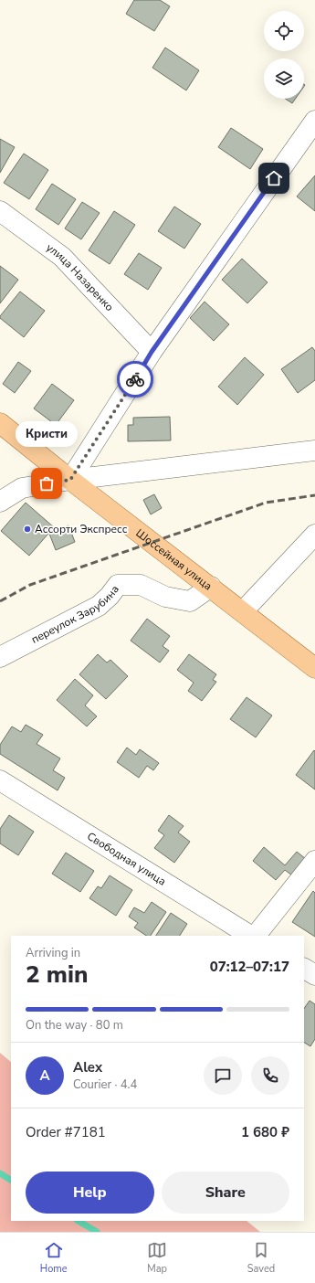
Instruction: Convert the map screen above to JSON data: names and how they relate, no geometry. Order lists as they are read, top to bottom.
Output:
{
  "streets": {
    "main road": ["Шоссейная улица"],
    "street": ["улица Назаренко", "переулок Зарубина", "Свободная улица"]
  },
  "crossings": [
    ["Шоссейная улица", "переулок Зарубина"]
  ],
  "places": ["Кристи", "Ассорти Экспресс"],
  "page": {
    "bubble": "Кристи",
    "heading": ["2 min", "Arriving in", "07:12–07:17"],
    "panel": [
      "Alex",
      "Courier · 4.4",
      "Order #7181",
      "1 680 ₽"
    ],
    "bar": "On the way · 80 m",
    "round": "A",
    "buttons": ["Help", "Share"],
    "tabs": ["Home", "Map", "Saved"]
  }
}
